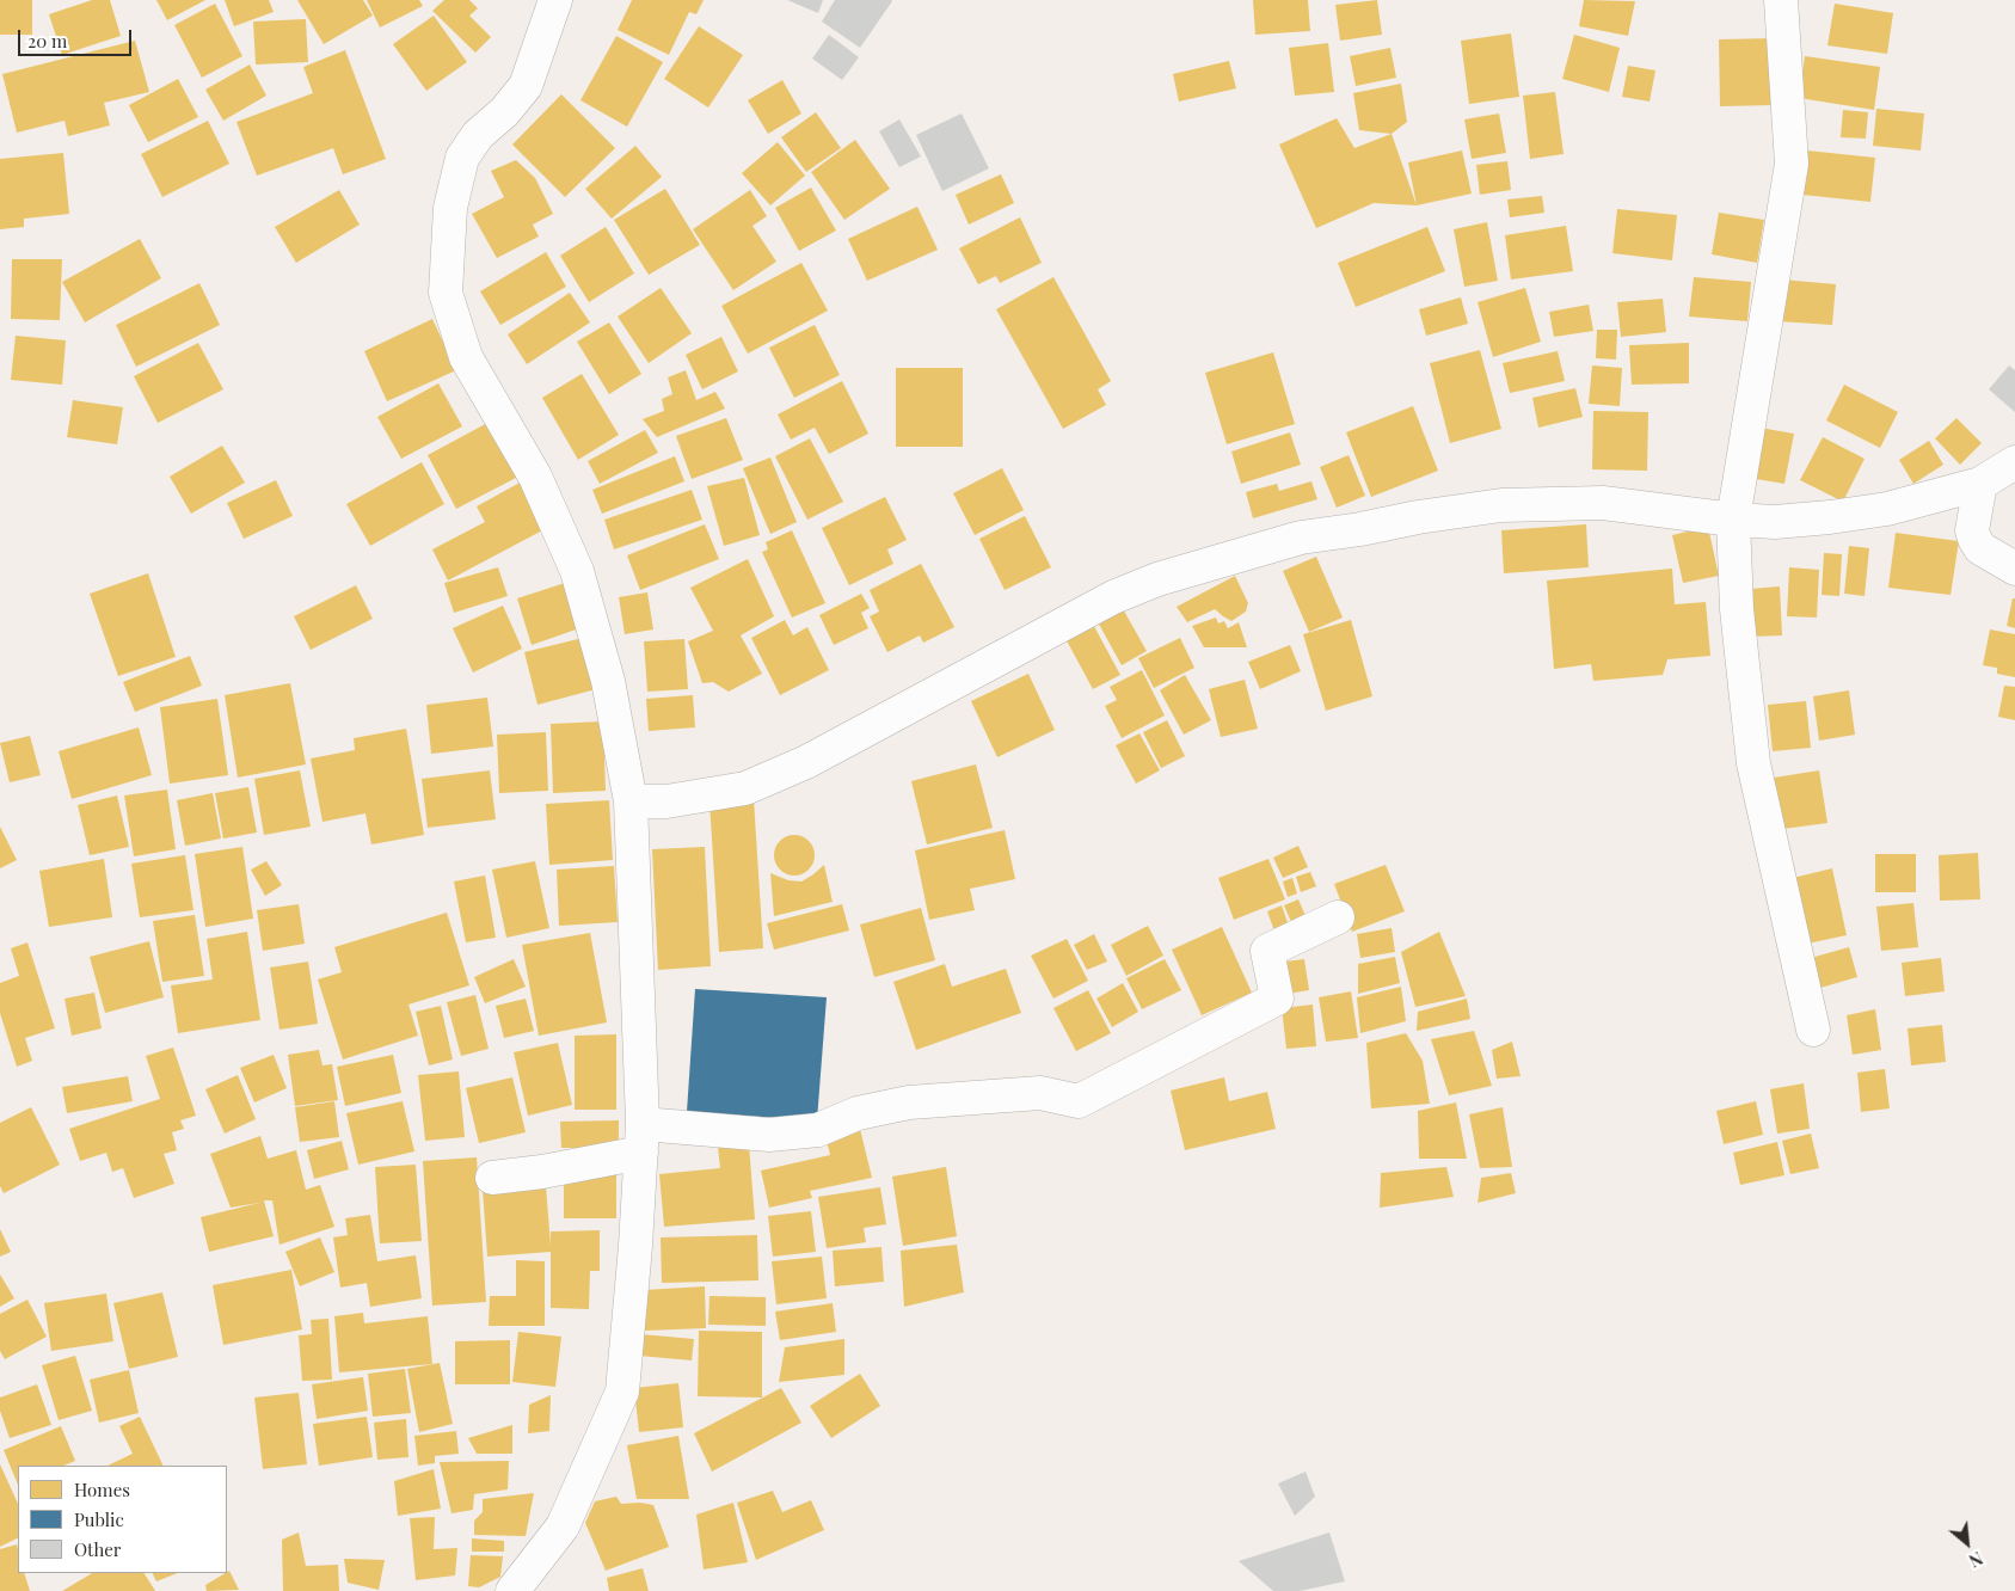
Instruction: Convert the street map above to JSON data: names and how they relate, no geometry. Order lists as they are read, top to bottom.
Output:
{
  "legend": ["Homes", "Public", "Other"],
  "scale_bar": "20 m",
  "north": "bottom right"
}
